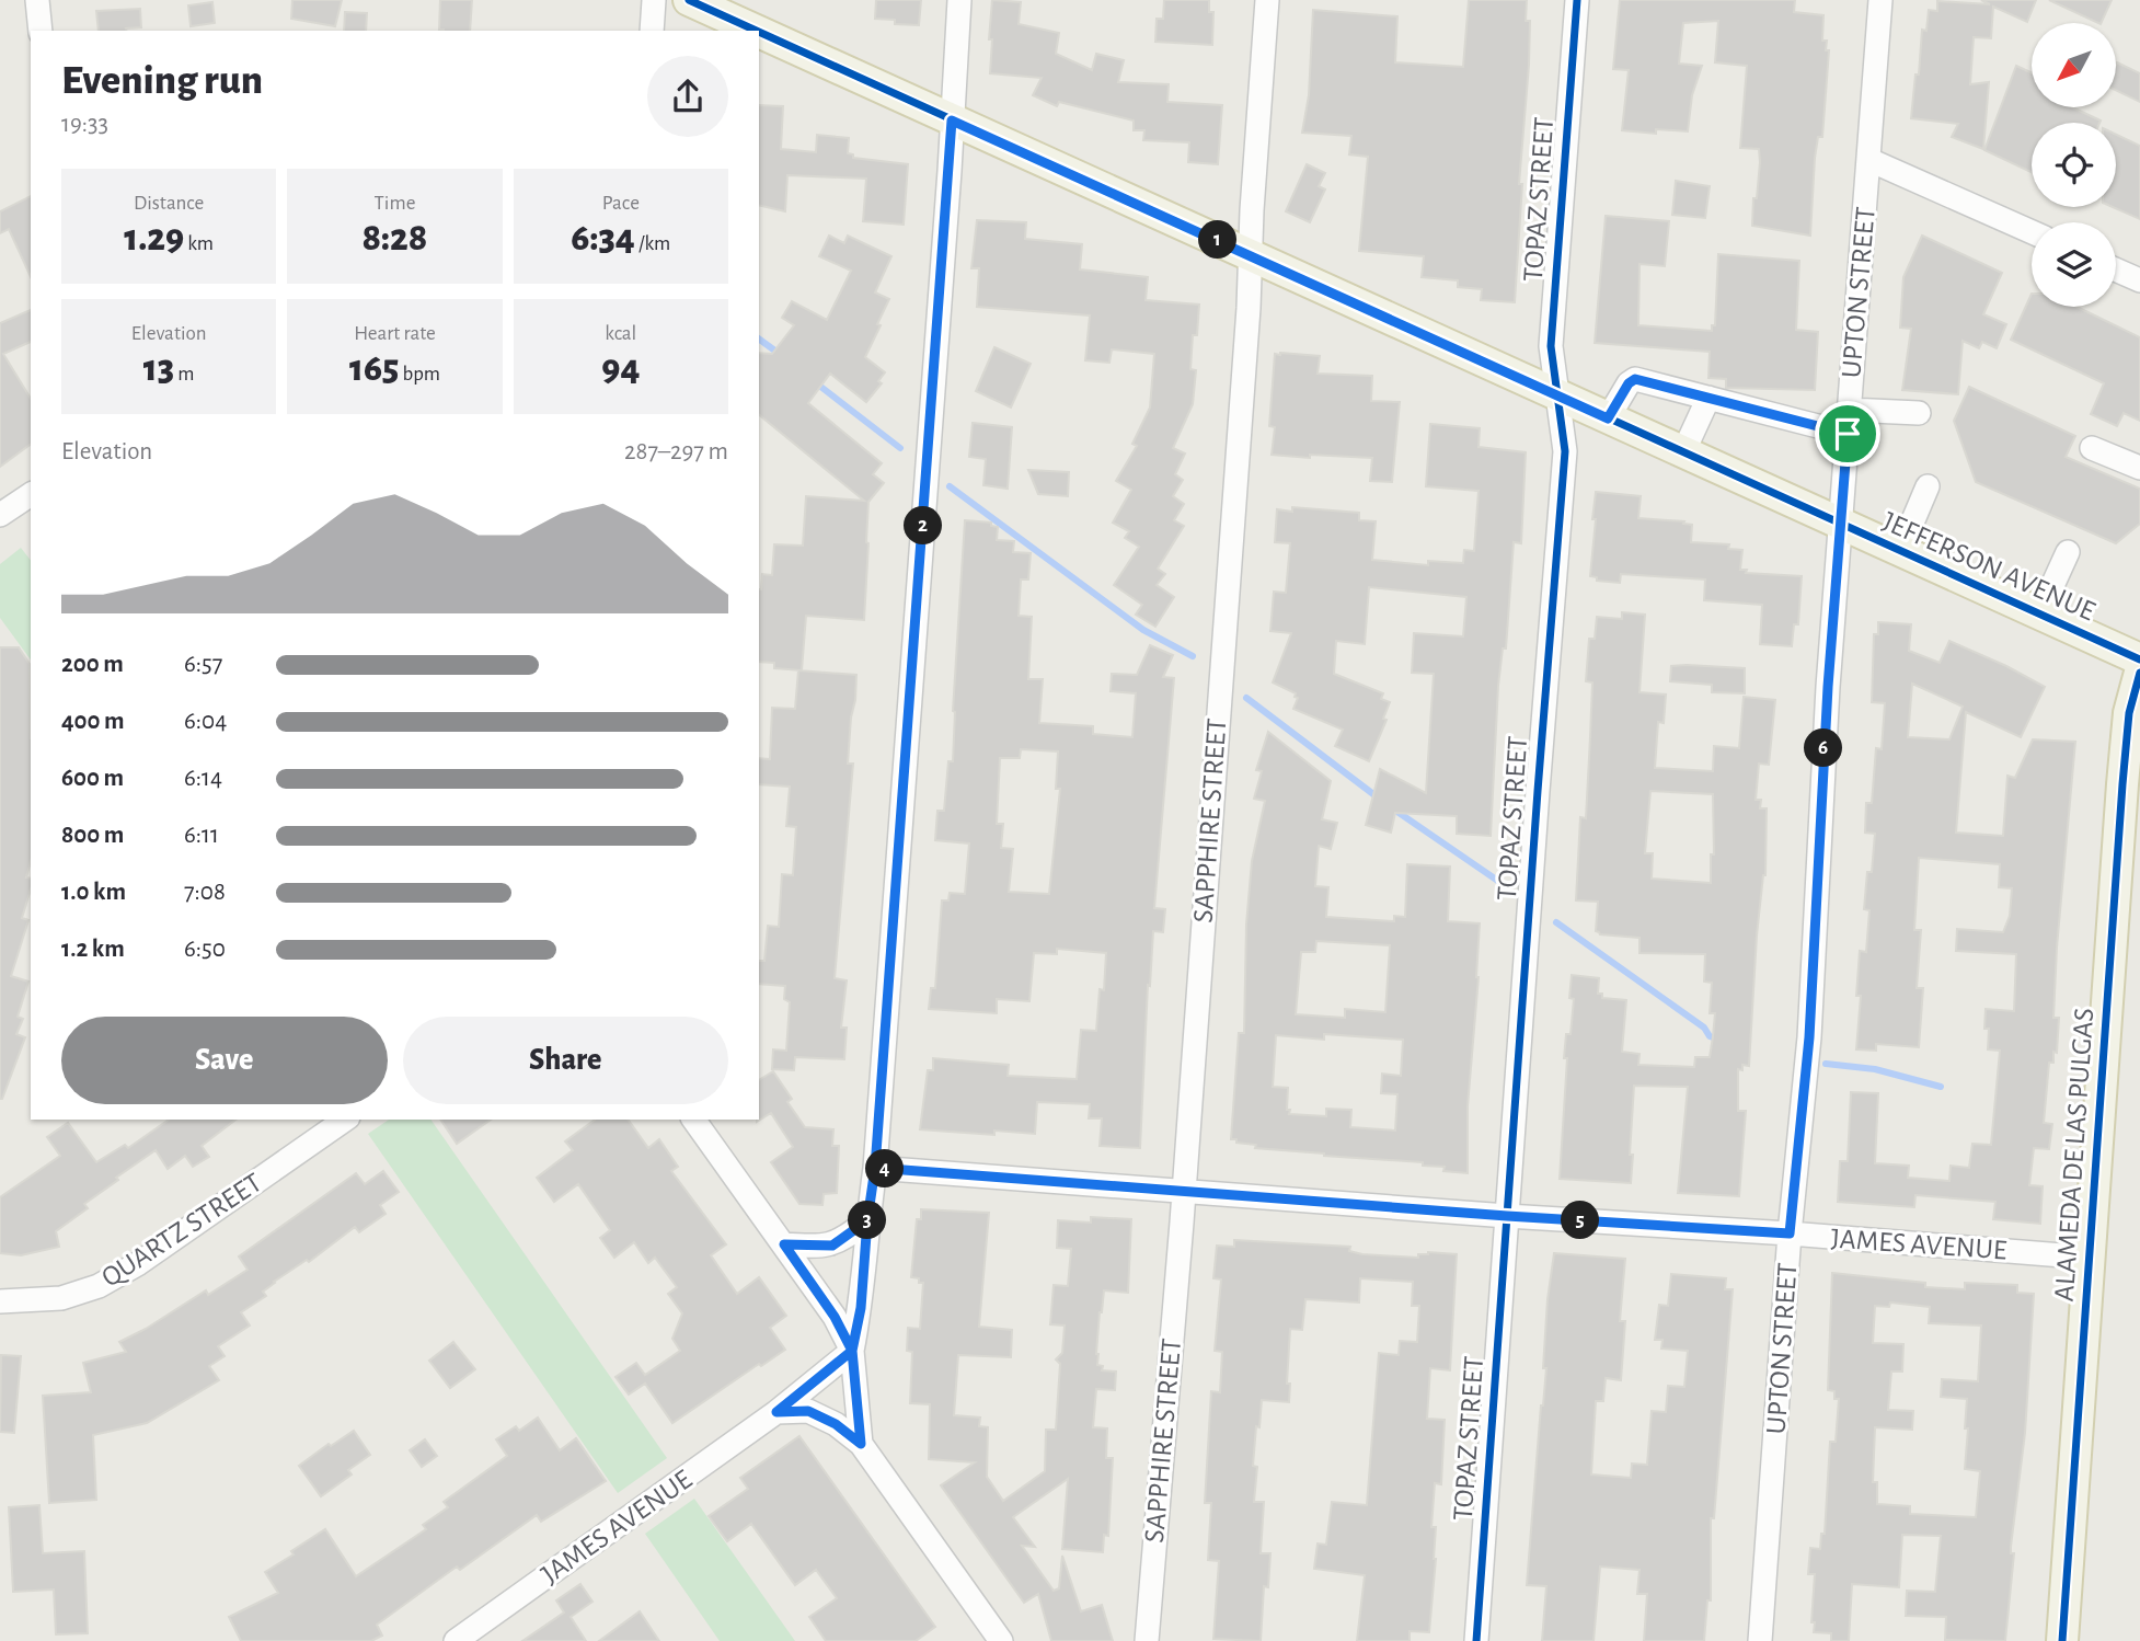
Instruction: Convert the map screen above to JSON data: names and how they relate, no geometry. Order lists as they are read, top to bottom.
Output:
{
  "streets": {
    "main road": ["JEFFERSON AVENUE", "ALAMEDA DE LAS PULGAS"],
    "street": [
      "TOPAZ STREET",
      "UPTON STREET",
      "SAPPHIRE STREET",
      "QUARTZ STREET",
      "JAMES AVENUE"
    ]
  },
  "crossings": [
    ["TOPAZ STREET", "JEFFERSON AVENUE"],
    ["TOPAZ STREET", "JAMES AVENUE"],
    ["UPTON STREET", "JEFFERSON AVENUE"],
    ["UPTON STREET", "JAMES AVENUE"],
    ["JEFFERSON AVENUE", "SAPPHIRE STREET"],
    ["SAPPHIRE STREET", "JAMES AVENUE"],
    ["ALAMEDA DE LAS PULGAS", "JAMES AVENUE"]
  ],
  "north": "bottom left",
  "page": {
    "heading": ["Evening run", "19:33"],
    "stats": [
      ["Distance", "1.29 km"],
      ["Time", "8:28"],
      ["Pace", "6:34 /km"],
      ["Elevation", "13 m"],
      ["Heart rate", "165 bpm"],
      ["kcal", "94"]
    ],
    "pins": [
      "1",
      "2",
      "6",
      "4",
      "3",
      "5"
    ],
    "chart": ["Elevation", "287–297 m"],
    "list": [
      {
        "name": "200 m",
        "note": "6:57"
      },
      {
        "name": "400 m",
        "note": "6:04"
      },
      {
        "name": "600 m",
        "note": "6:14"
      },
      {
        "name": "800 m",
        "note": "6:11"
      },
      {
        "name": "1.0 km",
        "note": "7:08"
      },
      {
        "name": "1.2 km",
        "note": "6:50"
      }
    ],
    "buttons": ["Save", "Share"]
  }
}
